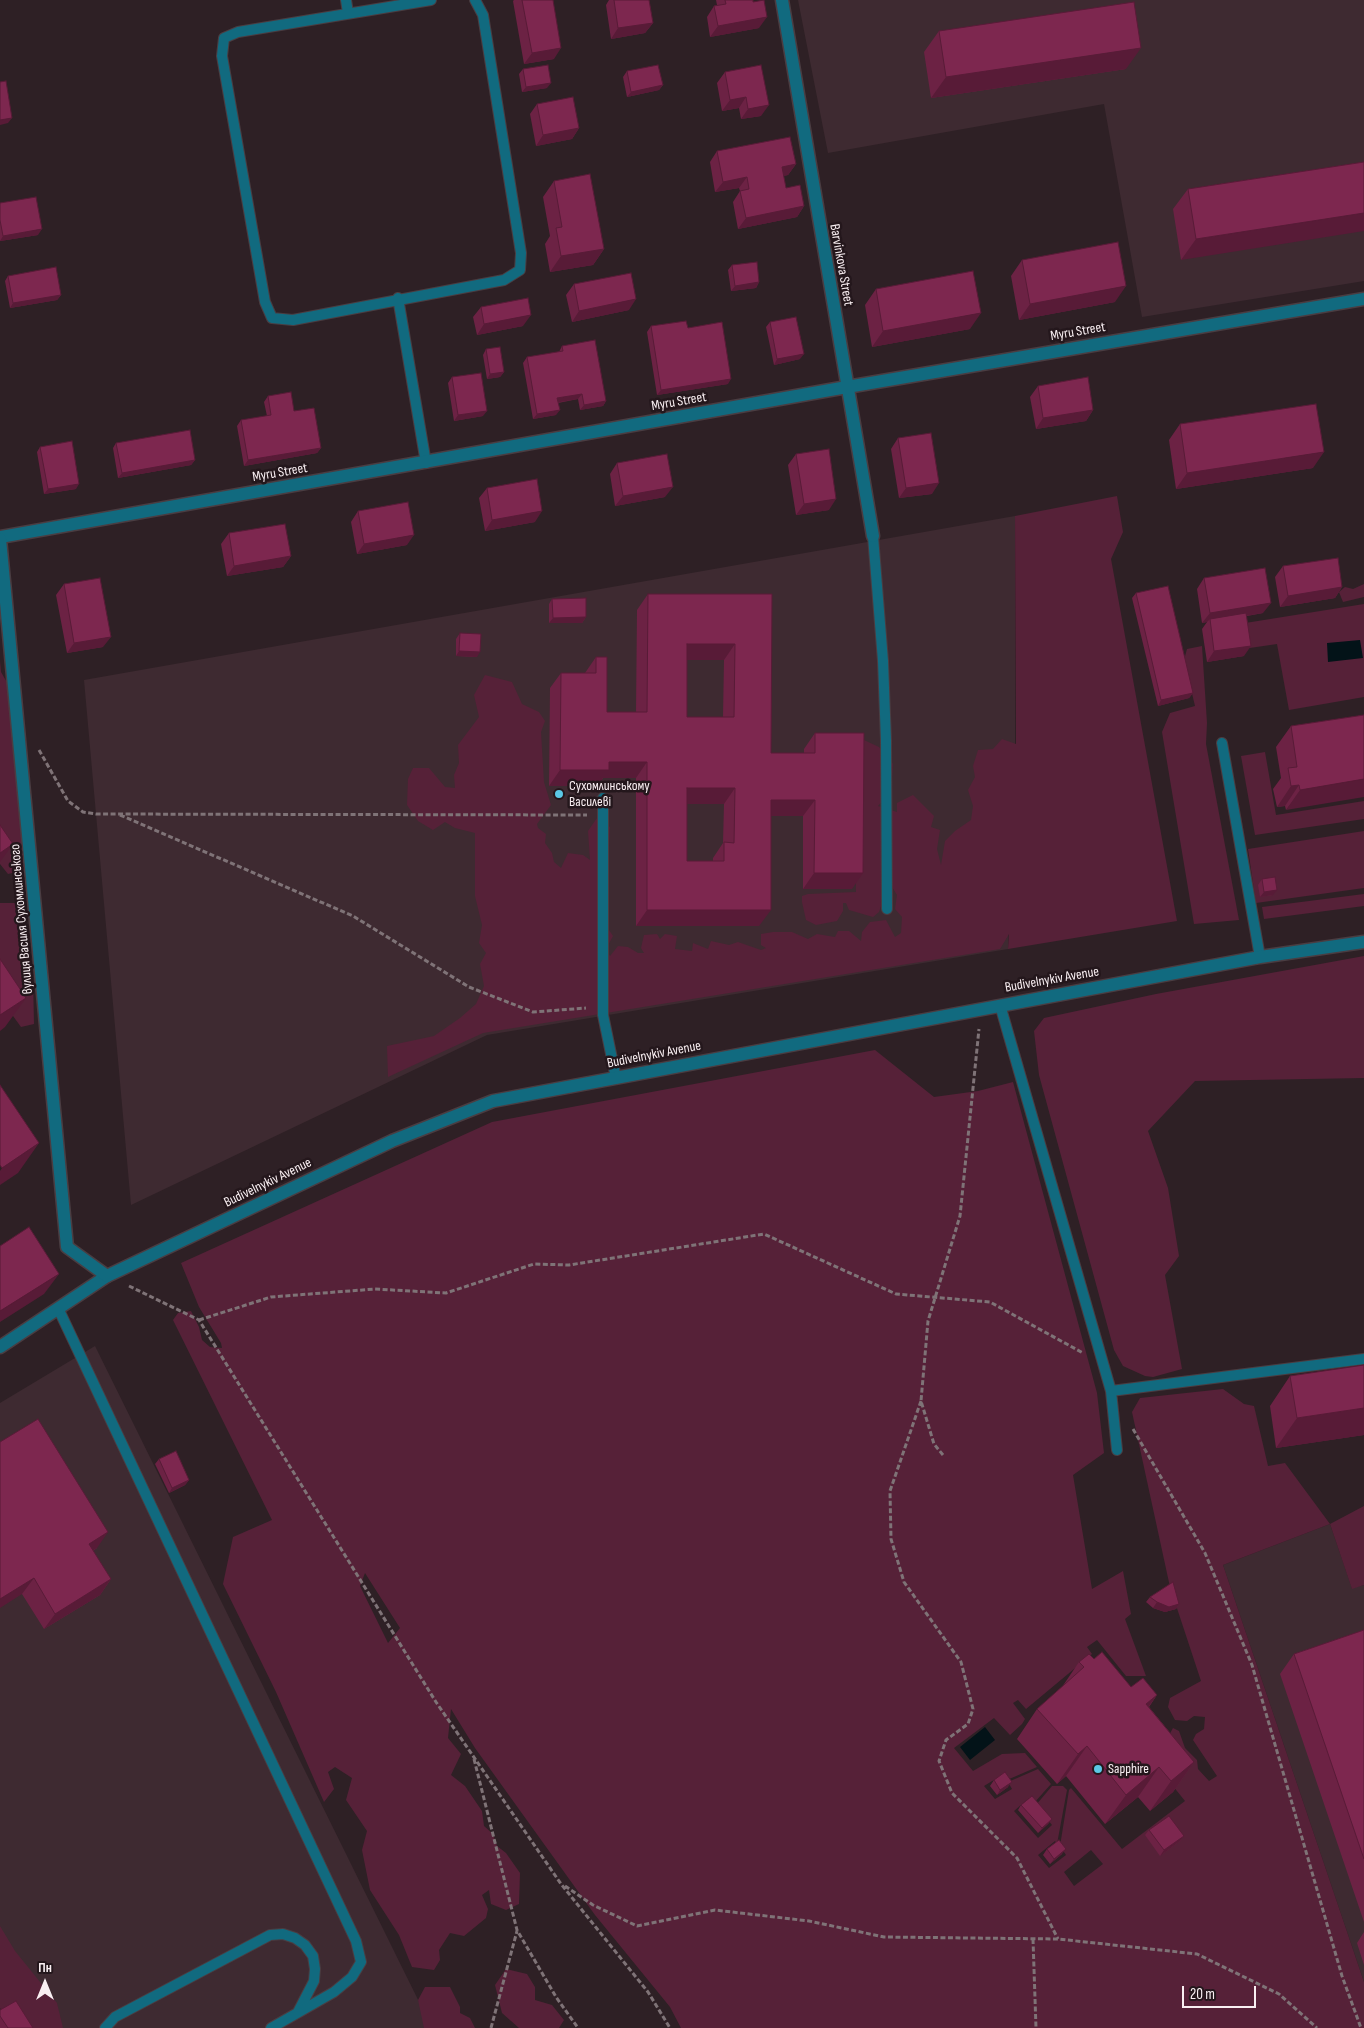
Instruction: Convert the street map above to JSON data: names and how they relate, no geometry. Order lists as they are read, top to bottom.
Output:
{
  "streets": {
    "street": [
      "Barvinkova Street",
      "Myru Street",
      "вулиця Василя Сухомлинського",
      "Budivelnykiv Avenue"
    ]
  },
  "crossings": [
    ["Barvinkova Street", "Myru Street"],
    ["Myru Street", "вулиця Василя Сухомлинського"],
    ["вулиця Василя Сухомлинського", "Budivelnykiv Avenue"]
  ],
  "places": ["Сухомлинському Василеві", "Sapphire"],
  "scale_bar": "20 m",
  "north": "top"
}
